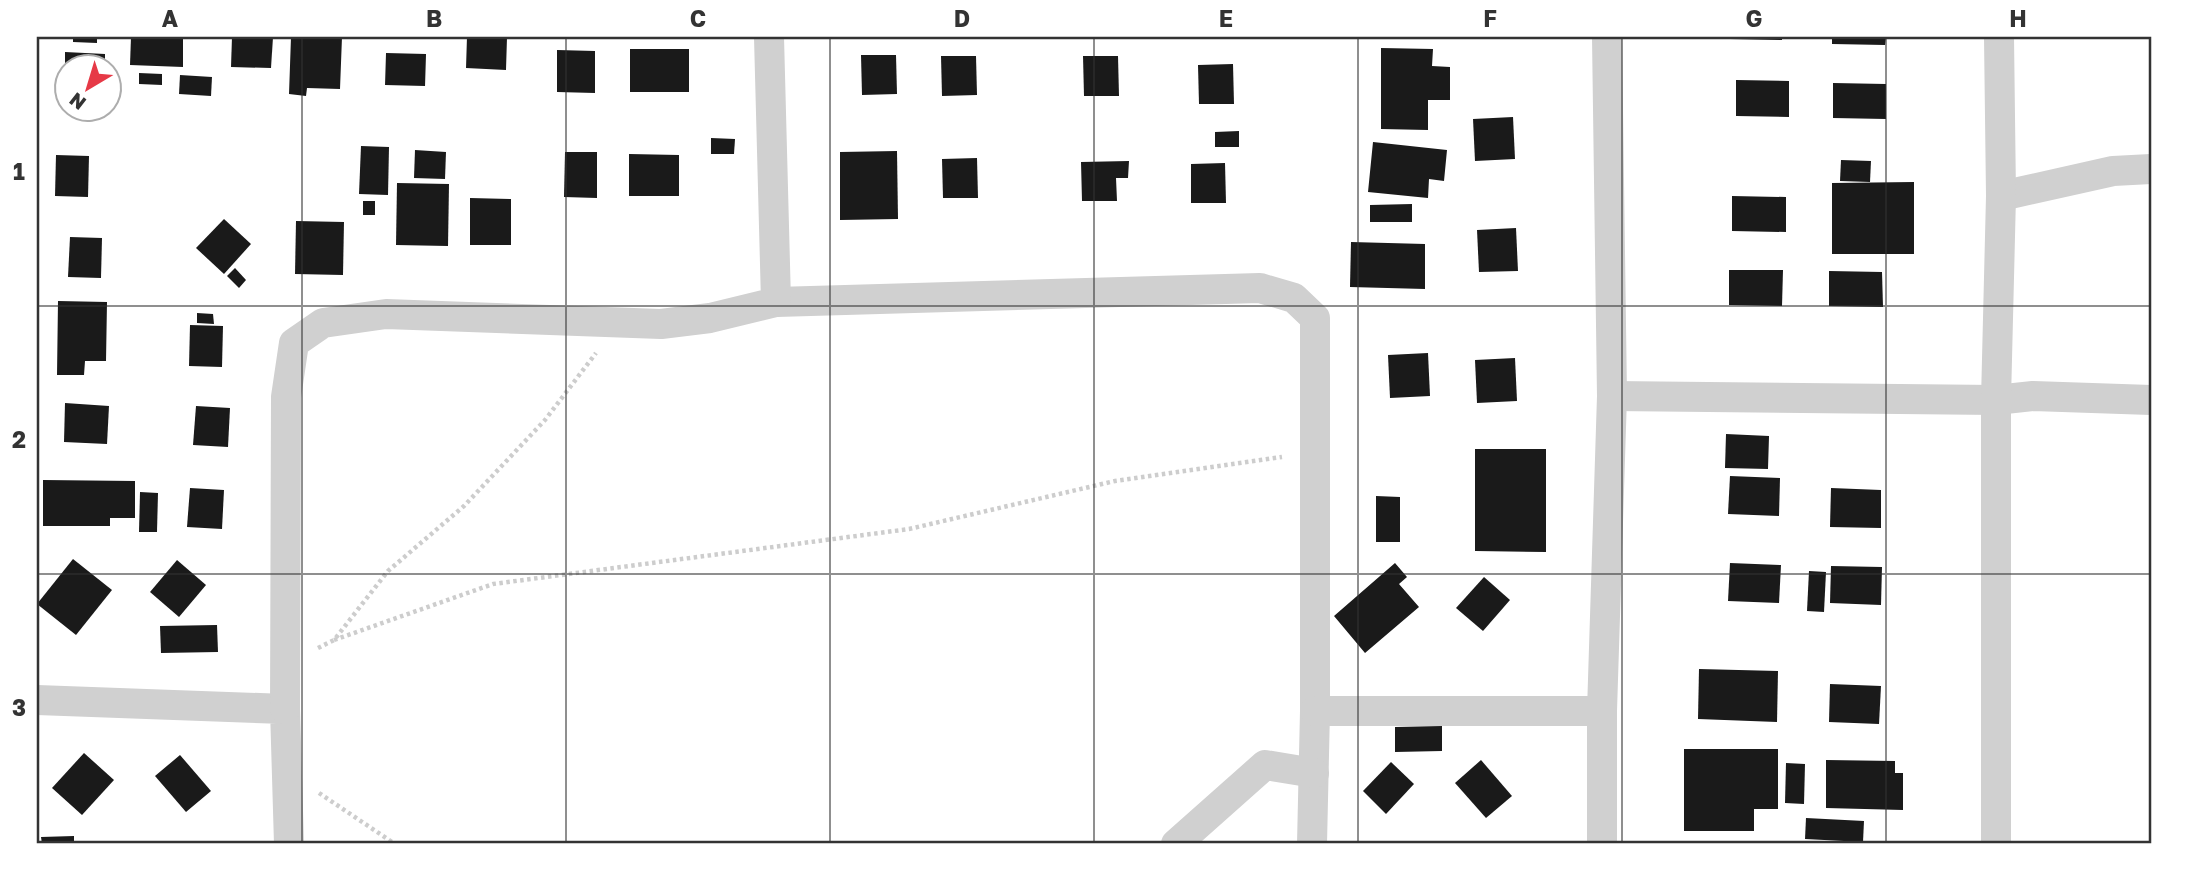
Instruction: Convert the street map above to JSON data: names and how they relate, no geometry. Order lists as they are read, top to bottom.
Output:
{
  "north": "bottom left",
  "grid": {
    "columns": [
      "A",
      "B",
      "C",
      "D",
      "E",
      "F",
      "G",
      "H"
    ],
    "rows": ["1", "2", "3"]
  }
}
